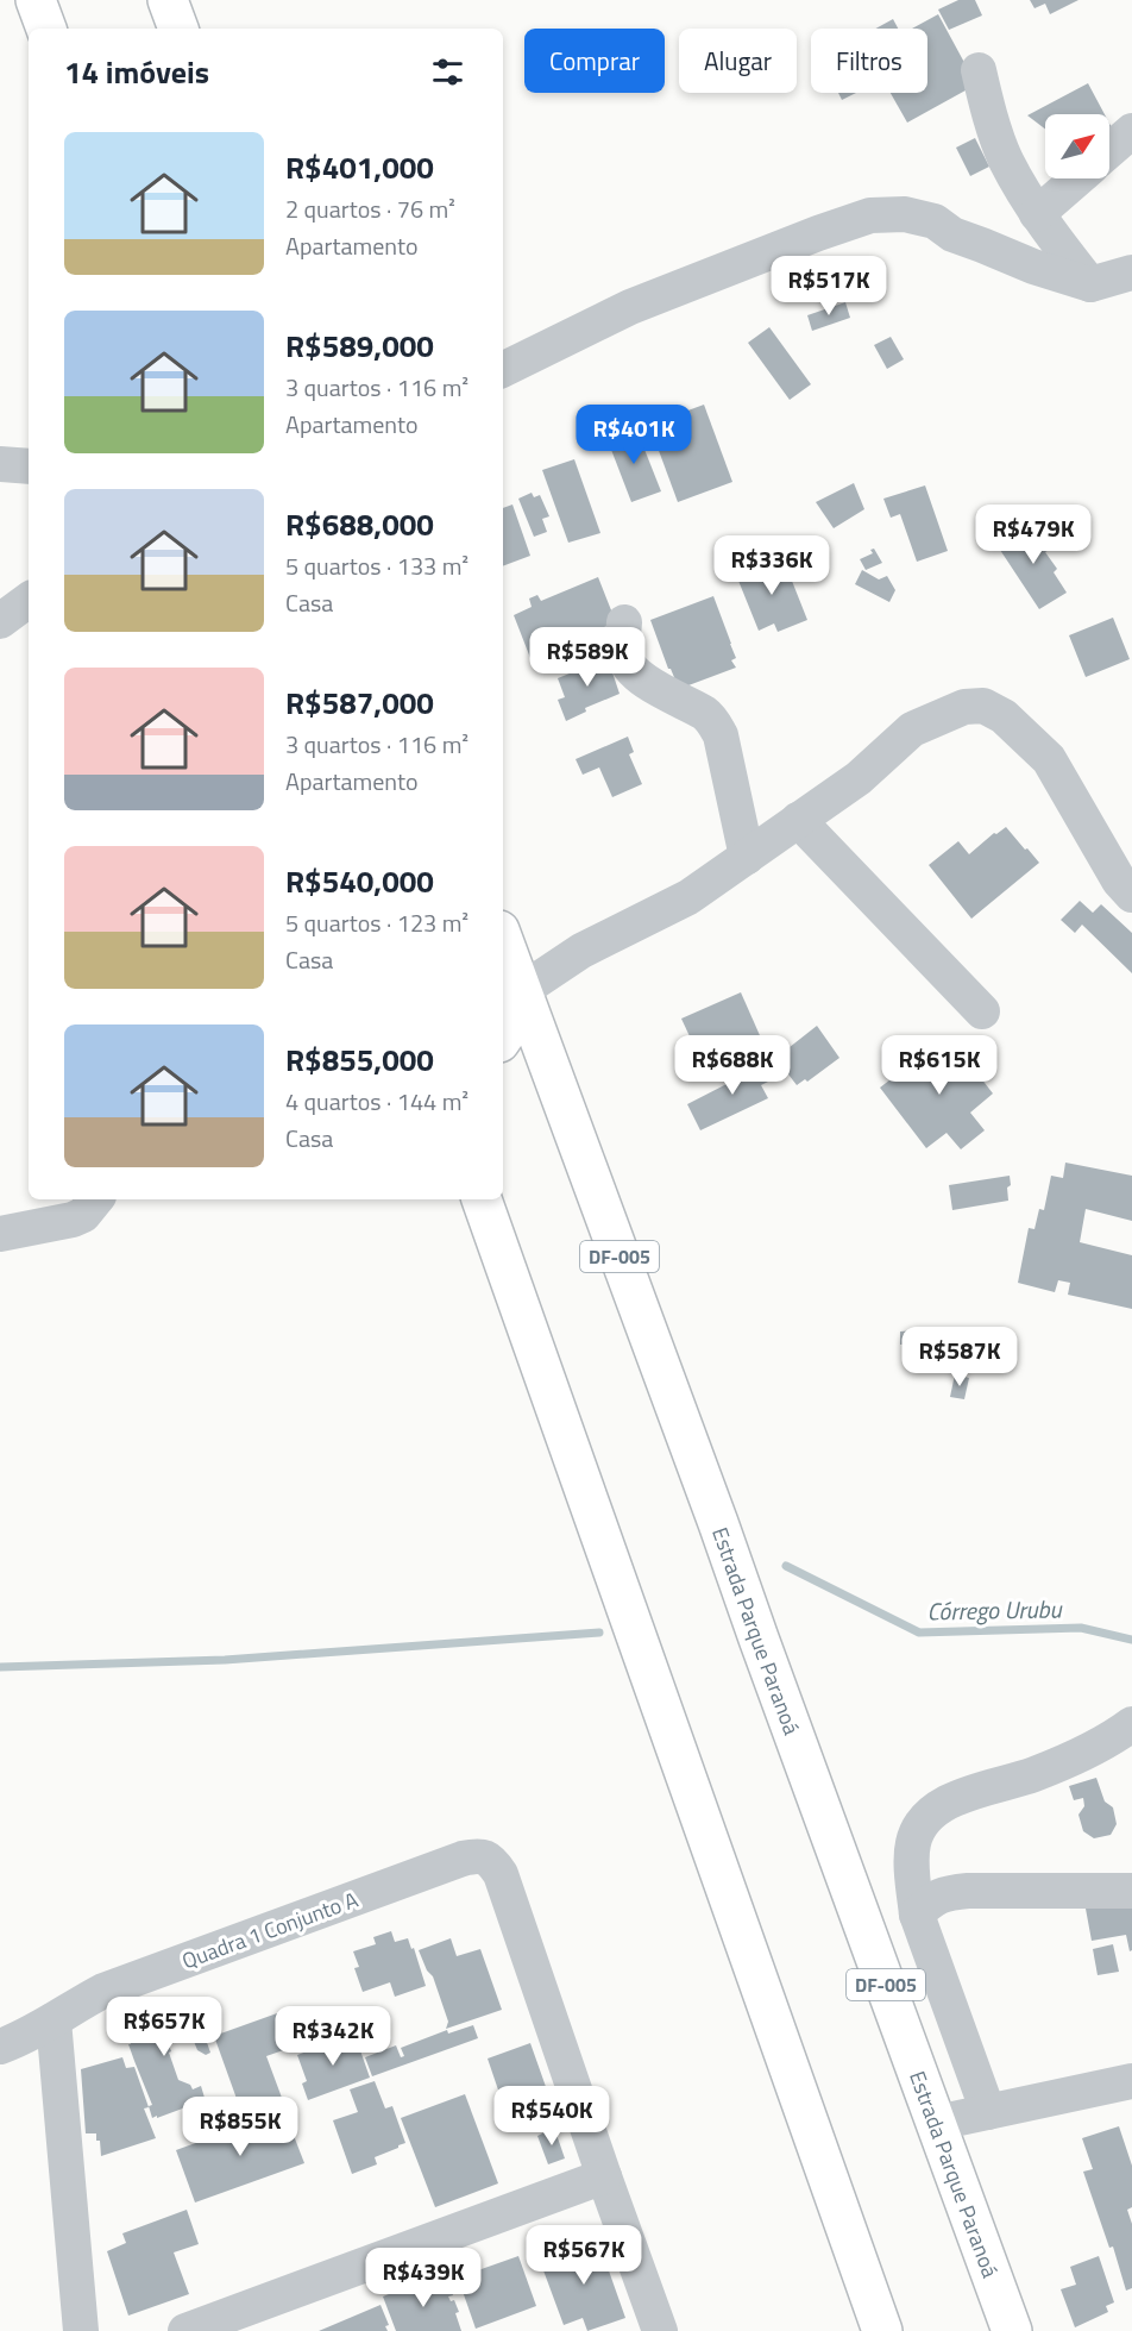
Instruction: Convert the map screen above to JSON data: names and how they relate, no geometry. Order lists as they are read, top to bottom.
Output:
{
  "streets": {
    "main road": ["DF-005", "Estrada Parque Paranoá"],
    "street": ["Quadra 1 Conjunto A"]
  },
  "water": ["Córrego Urubu"],
  "north": "top right",
  "page": {
    "chip": ["Comprar", "Alugar", "Filtros"],
    "heading": "14 imóveis",
    "list": [
      {
        "name": "R$401,000",
        "note": "2 quartos · 76 m² · Apartamento"
      },
      {
        "name": "R$589,000",
        "note": "3 quartos · 116 m² · Apartamento"
      },
      {
        "name": "R$688,000",
        "note": "5 quartos · 133 m² · Casa"
      },
      {
        "name": "R$587,000",
        "note": "3 quartos · 116 m² · Apartamento"
      },
      {
        "name": "R$540,000",
        "note": "5 quartos · 123 m² · Casa"
      },
      {
        "name": "R$855,000",
        "note": "4 quartos · 144 m² · Casa"
      }
    ],
    "price": [
      "R$517K",
      "R$401K",
      "R$479K",
      "R$336K",
      "R$589K",
      "R$688K",
      "R$615K",
      "R$587K",
      "R$657K",
      "R$342K",
      "R$540K",
      "R$855K",
      "R$567K",
      "R$439K"
    ]
  }
}
